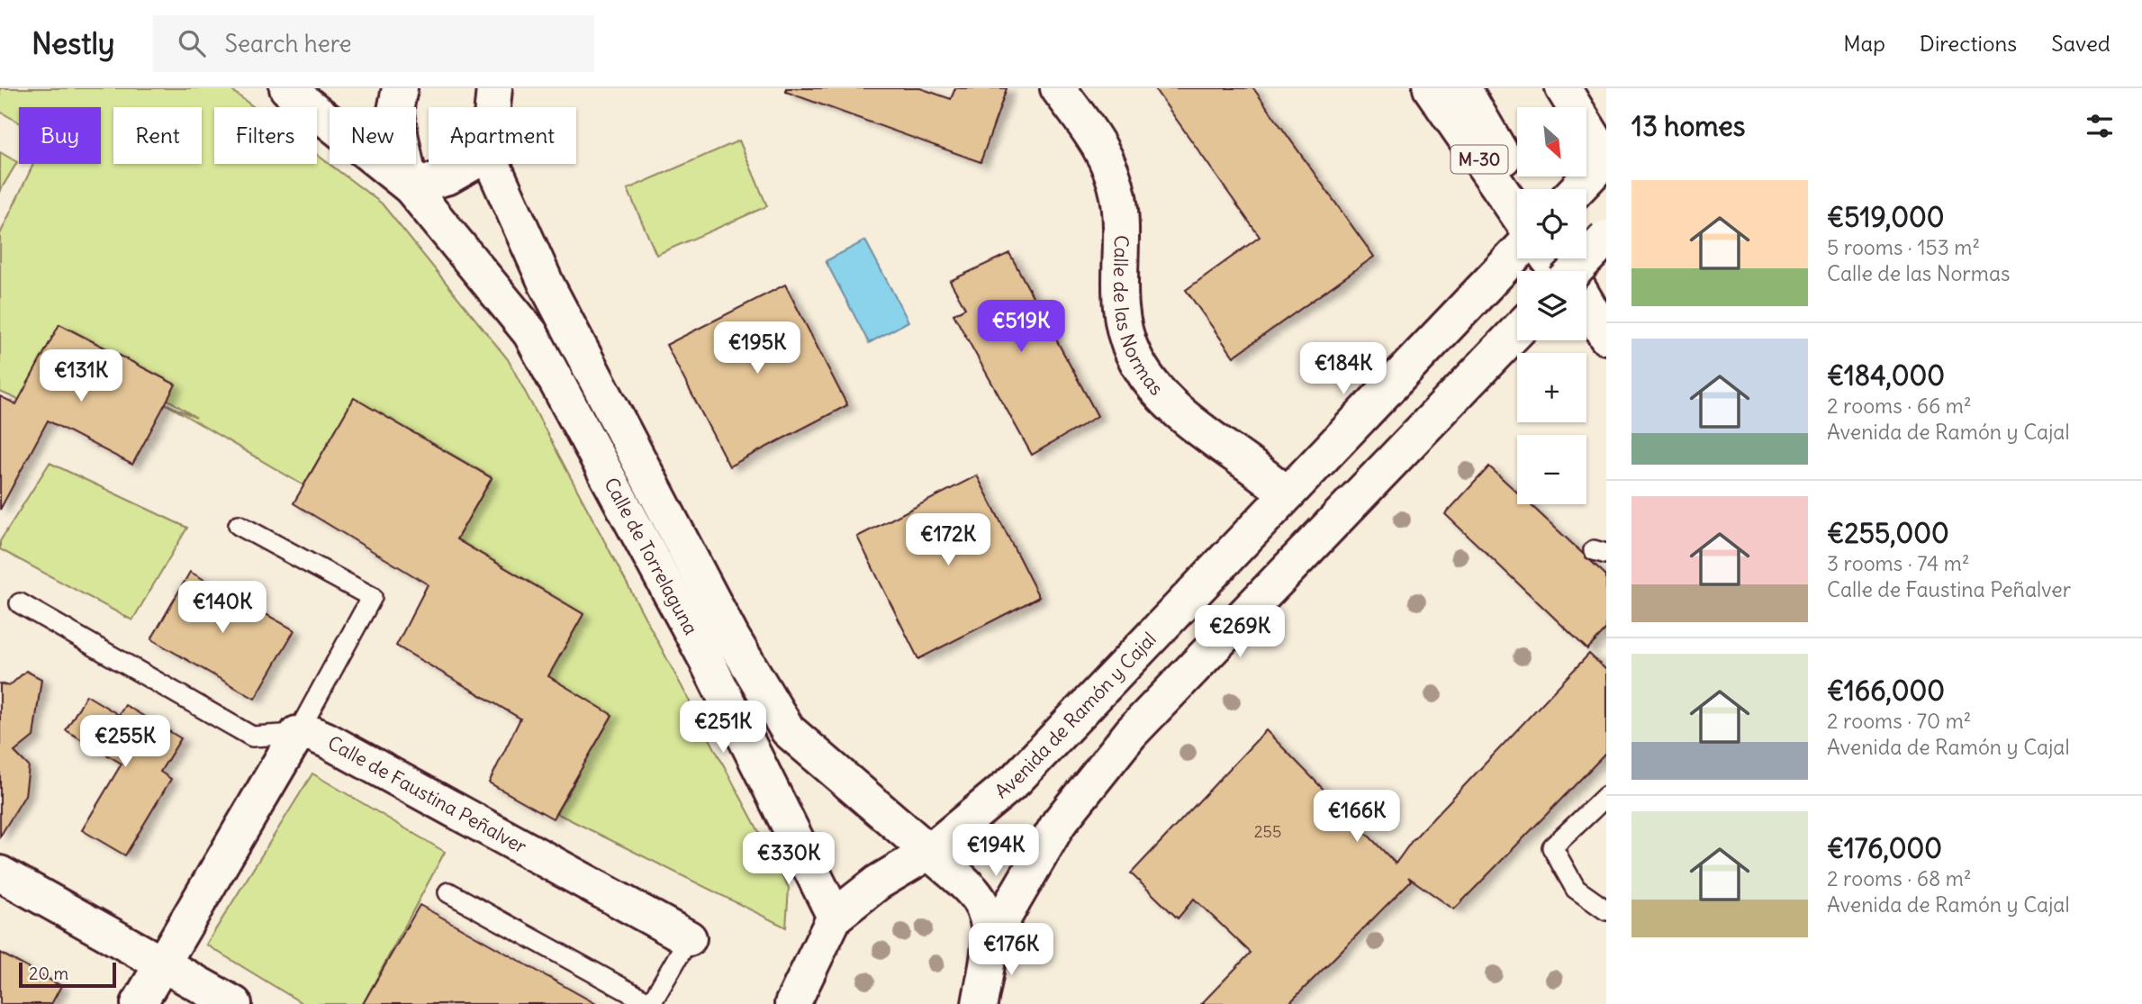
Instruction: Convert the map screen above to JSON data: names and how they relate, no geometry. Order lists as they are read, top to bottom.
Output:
{
  "streets": {
    "main road": [
      "M-30",
      "Calle de las Normas",
      "Calle de Torrelaguna",
      "Avenida de Ramón y Cajal",
      "Calle de Faustina Peñalver"
    ]
  },
  "crossings": [
    ["Calle de las Normas", "Avenida de Ramón y Cajal"],
    ["Calle de Torrelaguna", "Avenida de Ramón y Cajal"]
  ],
  "house_numbers": ["255"],
  "scale_bar": "20 m",
  "north": "bottom right",
  "page": {
    "header": "Nestly",
    "search": "Search here",
    "nav": ["Map", "Directions", "Saved"],
    "heading": "13 homes",
    "map_buttons": ["+", "−"],
    "chip": [
      "Buy",
      "Rent",
      "Filters",
      "New",
      "Apartment"
    ],
    "list": [
      {
        "name": "€519,000",
        "note": "5 rooms · 153 m² · Calle de las Normas"
      },
      {
        "name": "€184,000",
        "note": "2 rooms · 66 m² · Avenida de Ramón y Cajal"
      },
      {
        "name": "€255,000",
        "note": "3 rooms · 74 m² · Calle de Faustina Peñalver"
      },
      {
        "name": "€166,000",
        "note": "2 rooms · 70 m² · Avenida de Ramón y Cajal"
      },
      {
        "name": "€176,000",
        "note": "2 rooms · 68 m² · Avenida de Ramón y Cajal"
      }
    ],
    "price": [
      "€519K",
      "€195K",
      "€184K",
      "€131K",
      "€172K",
      "€140K",
      "€269K",
      "€251K",
      "€255K",
      "€166K",
      "€194K",
      "€330K",
      "€176K"
    ],
    "scale": "20 m"
  }
}
